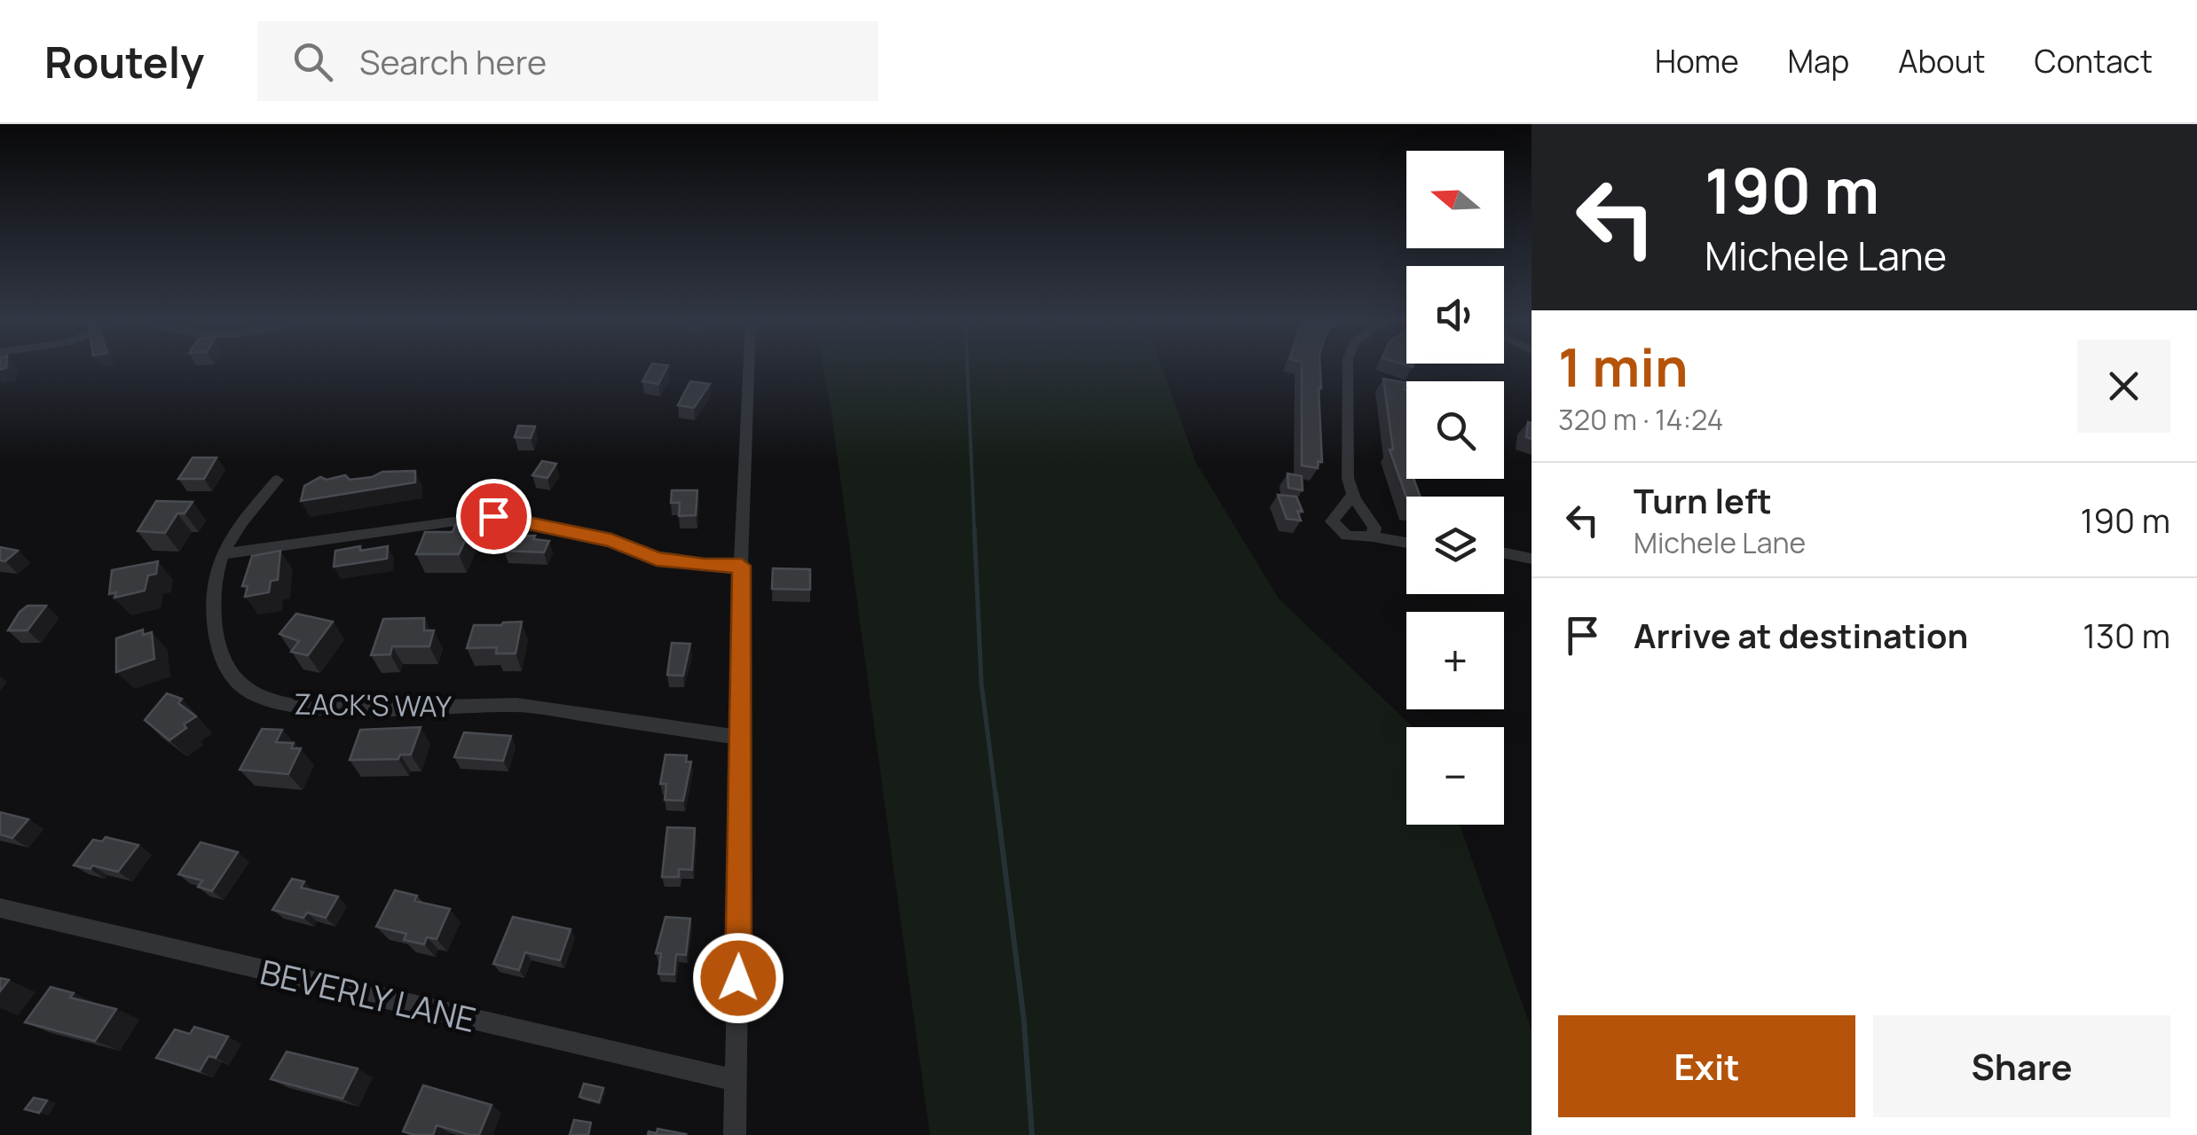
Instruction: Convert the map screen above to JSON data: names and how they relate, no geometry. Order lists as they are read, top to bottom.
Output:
{
  "streets": {
    "street": ["ZACK'S WAY", "BEVERLY LANE"]
  },
  "north": "left",
  "page": {
    "header": "Routely",
    "search": "Search here",
    "nav": [
      "Home",
      "Map",
      "About",
      "Contact"
    ],
    "turn": ["190 m", "Michele Lane"],
    "map_buttons": ["+", "−"],
    "heading": ["1 min", "320 m · 14:24"],
    "list": [
      {
        "name": "Turn left",
        "note": "Michele Lane",
        "value": "190 m"
      },
      {
        "name": "Arrive at destination",
        "value": "130 m"
      }
    ],
    "buttons": ["Exit", "Share"]
  }
}
